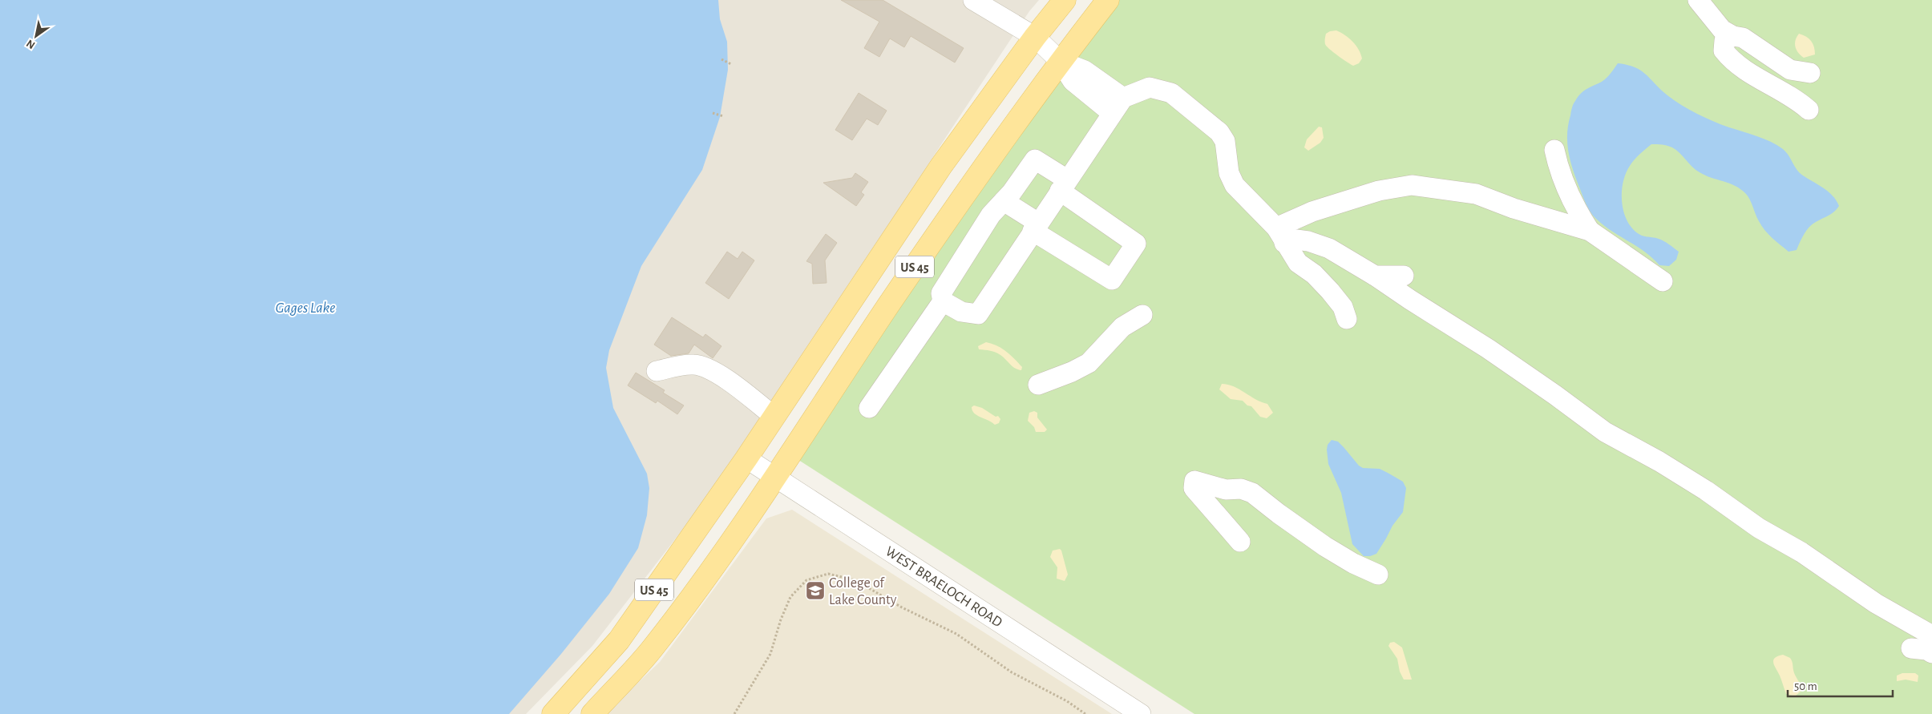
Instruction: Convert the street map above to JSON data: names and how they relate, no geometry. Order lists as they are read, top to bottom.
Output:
{
  "streets": {
    "main road": ["US 45"],
    "street": ["WEST BRAELOCH ROAD"]
  },
  "crossings": [
    ["US 45", "WEST BRAELOCH ROAD"]
  ],
  "water": ["Gages Lake"],
  "places": {
    "school or university": ["College of Lake County"]
  },
  "scale_bar": "50 m",
  "north": "bottom left"
}
